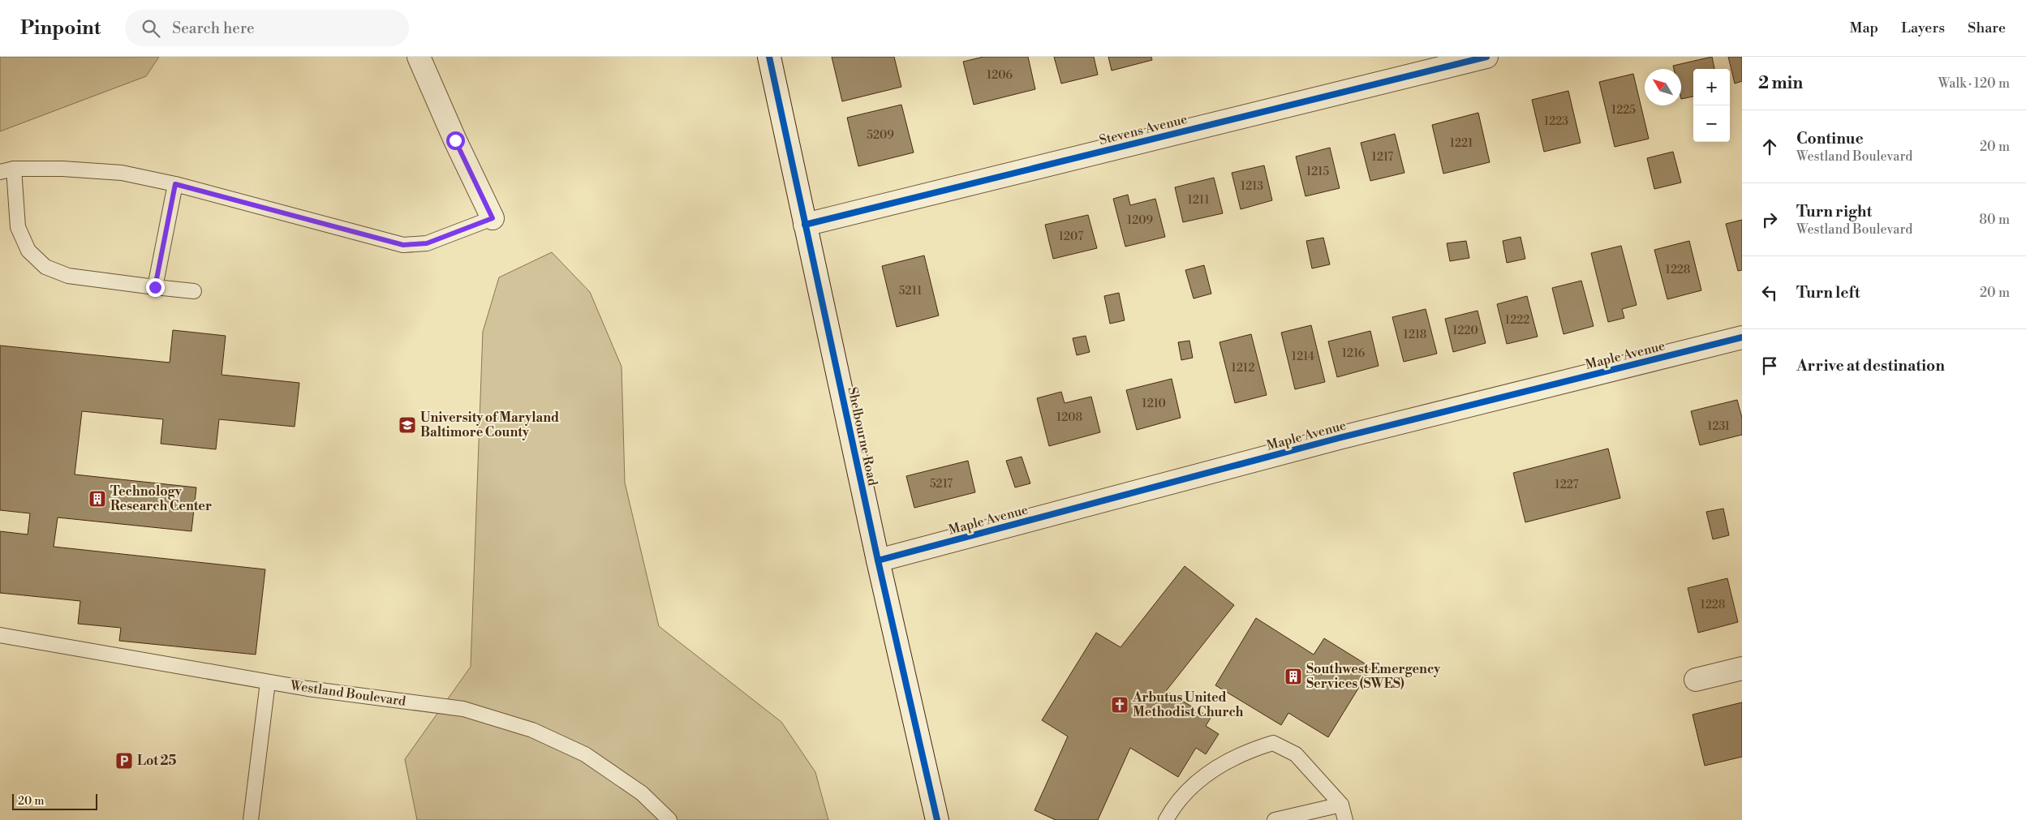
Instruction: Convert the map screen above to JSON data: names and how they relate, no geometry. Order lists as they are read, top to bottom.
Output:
{
  "streets": {
    "street": ["Stevens Avenue", "Maple Avenue", "Shelbourne Road"],
    "lane": ["Westland Boulevard"]
  },
  "crossings": [
    ["Stevens Avenue", "Shelbourne Road"],
    ["Maple Avenue", "Shelbourne Road"]
  ],
  "places": {
    "school or university": ["University of Maryland Baltimore County"],
    "building": ["Technology Research Center", "Southwest Emergency Services (SWES)"],
    "church": ["Arbutus United Methodist Church"],
    "parking": ["Lot 25"]
  },
  "house_numbers": [
    "1206",
    "1225",
    "1223",
    "5209",
    "1221",
    "1217",
    "1215",
    "1213",
    "1211",
    "1209",
    "1207",
    "1228",
    "5211",
    "1222",
    "1220",
    "1218",
    "1216",
    "1214",
    "1212",
    "1210",
    "1208",
    "1231",
    "5217",
    "1227",
    "1228"
  ],
  "scale_bar": "20 m",
  "north": "top left",
  "page": {
    "header": "Pinpoint",
    "search": "Search here",
    "nav": ["Map", "Layers", "Share"],
    "heading": ["2 min", "Walk · 120 m"],
    "map_buttons": ["+", "−"],
    "list": [
      ["Continue", "Westland Boulevard", "20 m"],
      ["Turn right", "Westland Boulevard", "80 m"],
      ["Turn left", "20 m"],
      "Arrive at destination"
    ],
    "scale": "20 m"
  }
}
